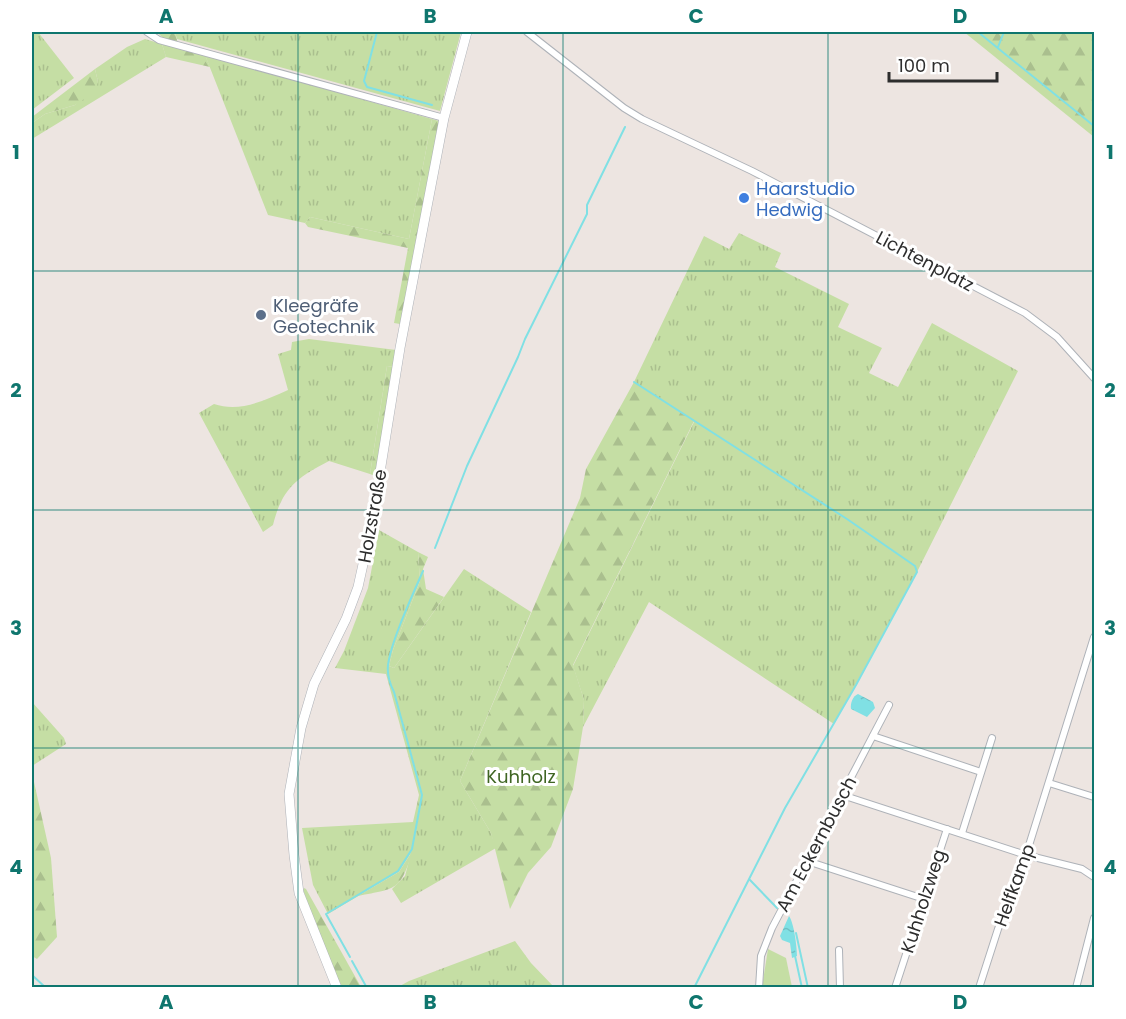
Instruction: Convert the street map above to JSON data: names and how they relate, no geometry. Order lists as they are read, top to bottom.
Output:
{
  "streets": {
    "main road": ["Holzstraße"],
    "street": [
      "Lichtenplatz",
      "Am Eckernbusch",
      "Helfkamp",
      "Kuhholzweg"
    ]
  },
  "crossings": [
    ["Helfkamp", "Kuhholzweg"]
  ],
  "parks": ["Kuhholz"],
  "places": ["Haarstudio Hedwig", "Kleegräfe Geotechnik"],
  "scale_bar": "100 m",
  "grid": {
    "columns": [
      "A",
      "B",
      "C",
      "D"
    ],
    "rows": [
      "1",
      "2",
      "3",
      "4"
    ]
  }
}
